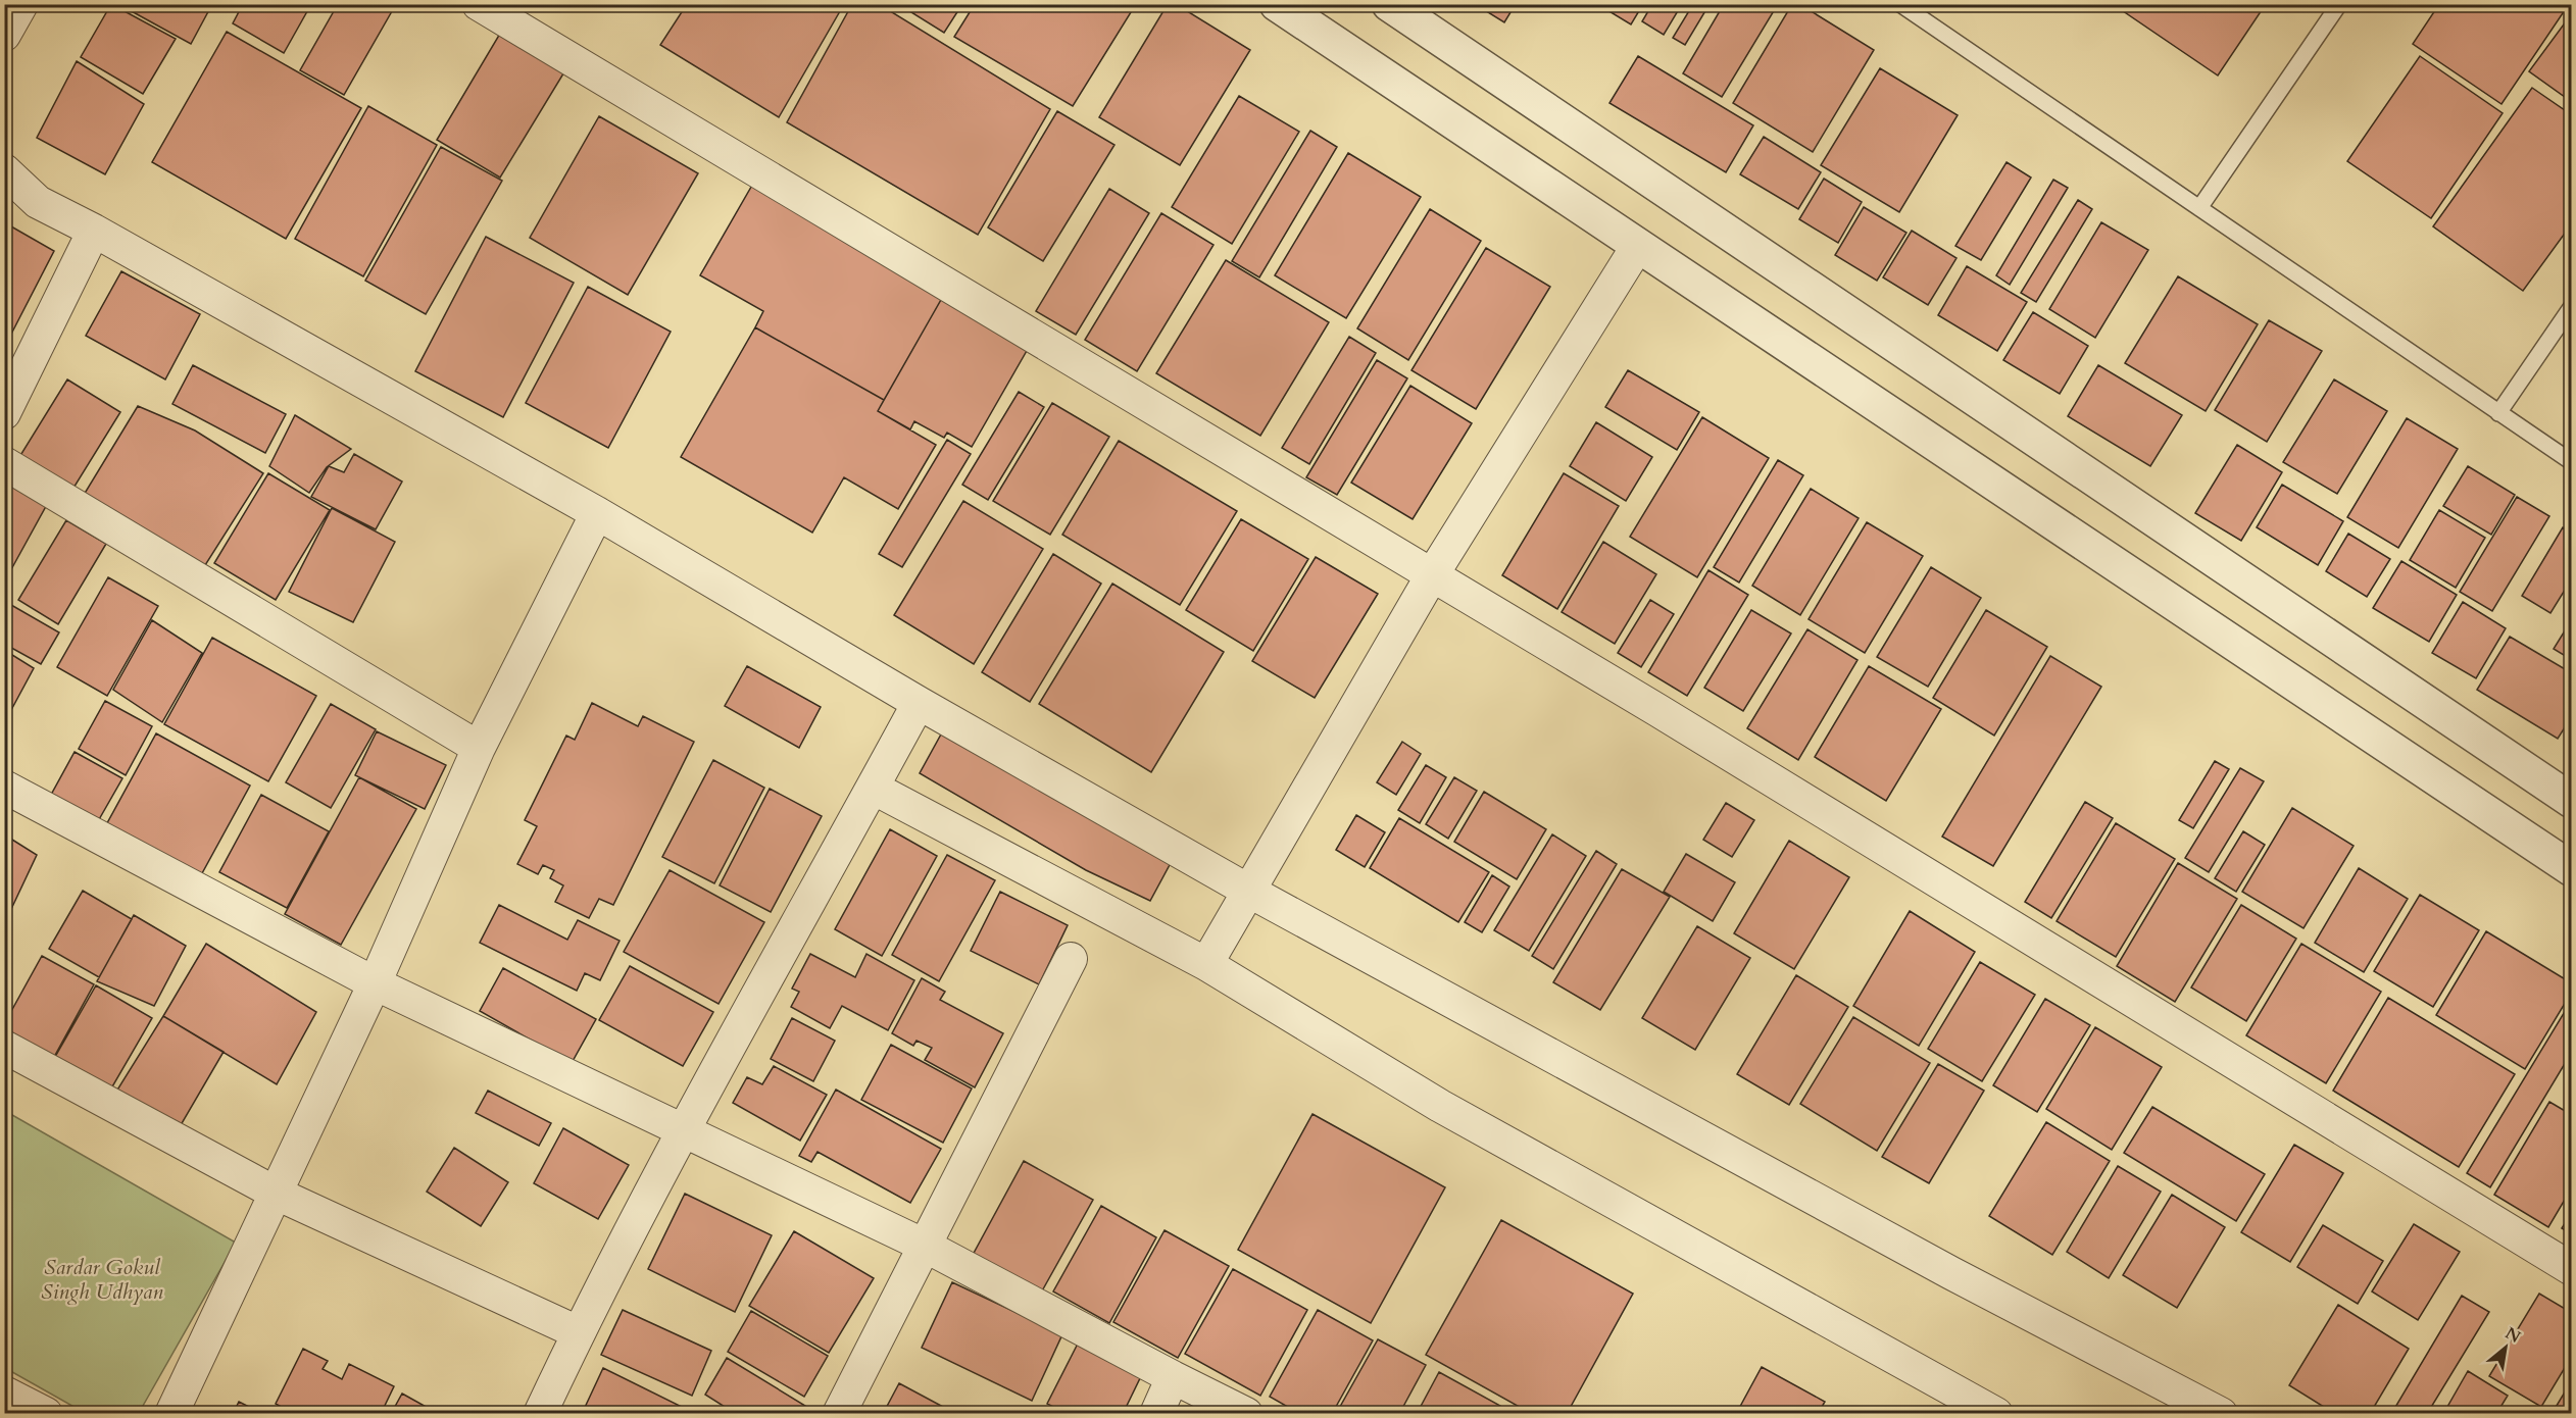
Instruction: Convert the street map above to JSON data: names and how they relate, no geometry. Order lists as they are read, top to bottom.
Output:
{
  "parks": ["Sardar Gokul Singh Udhyan"],
  "north": "top right"
}
